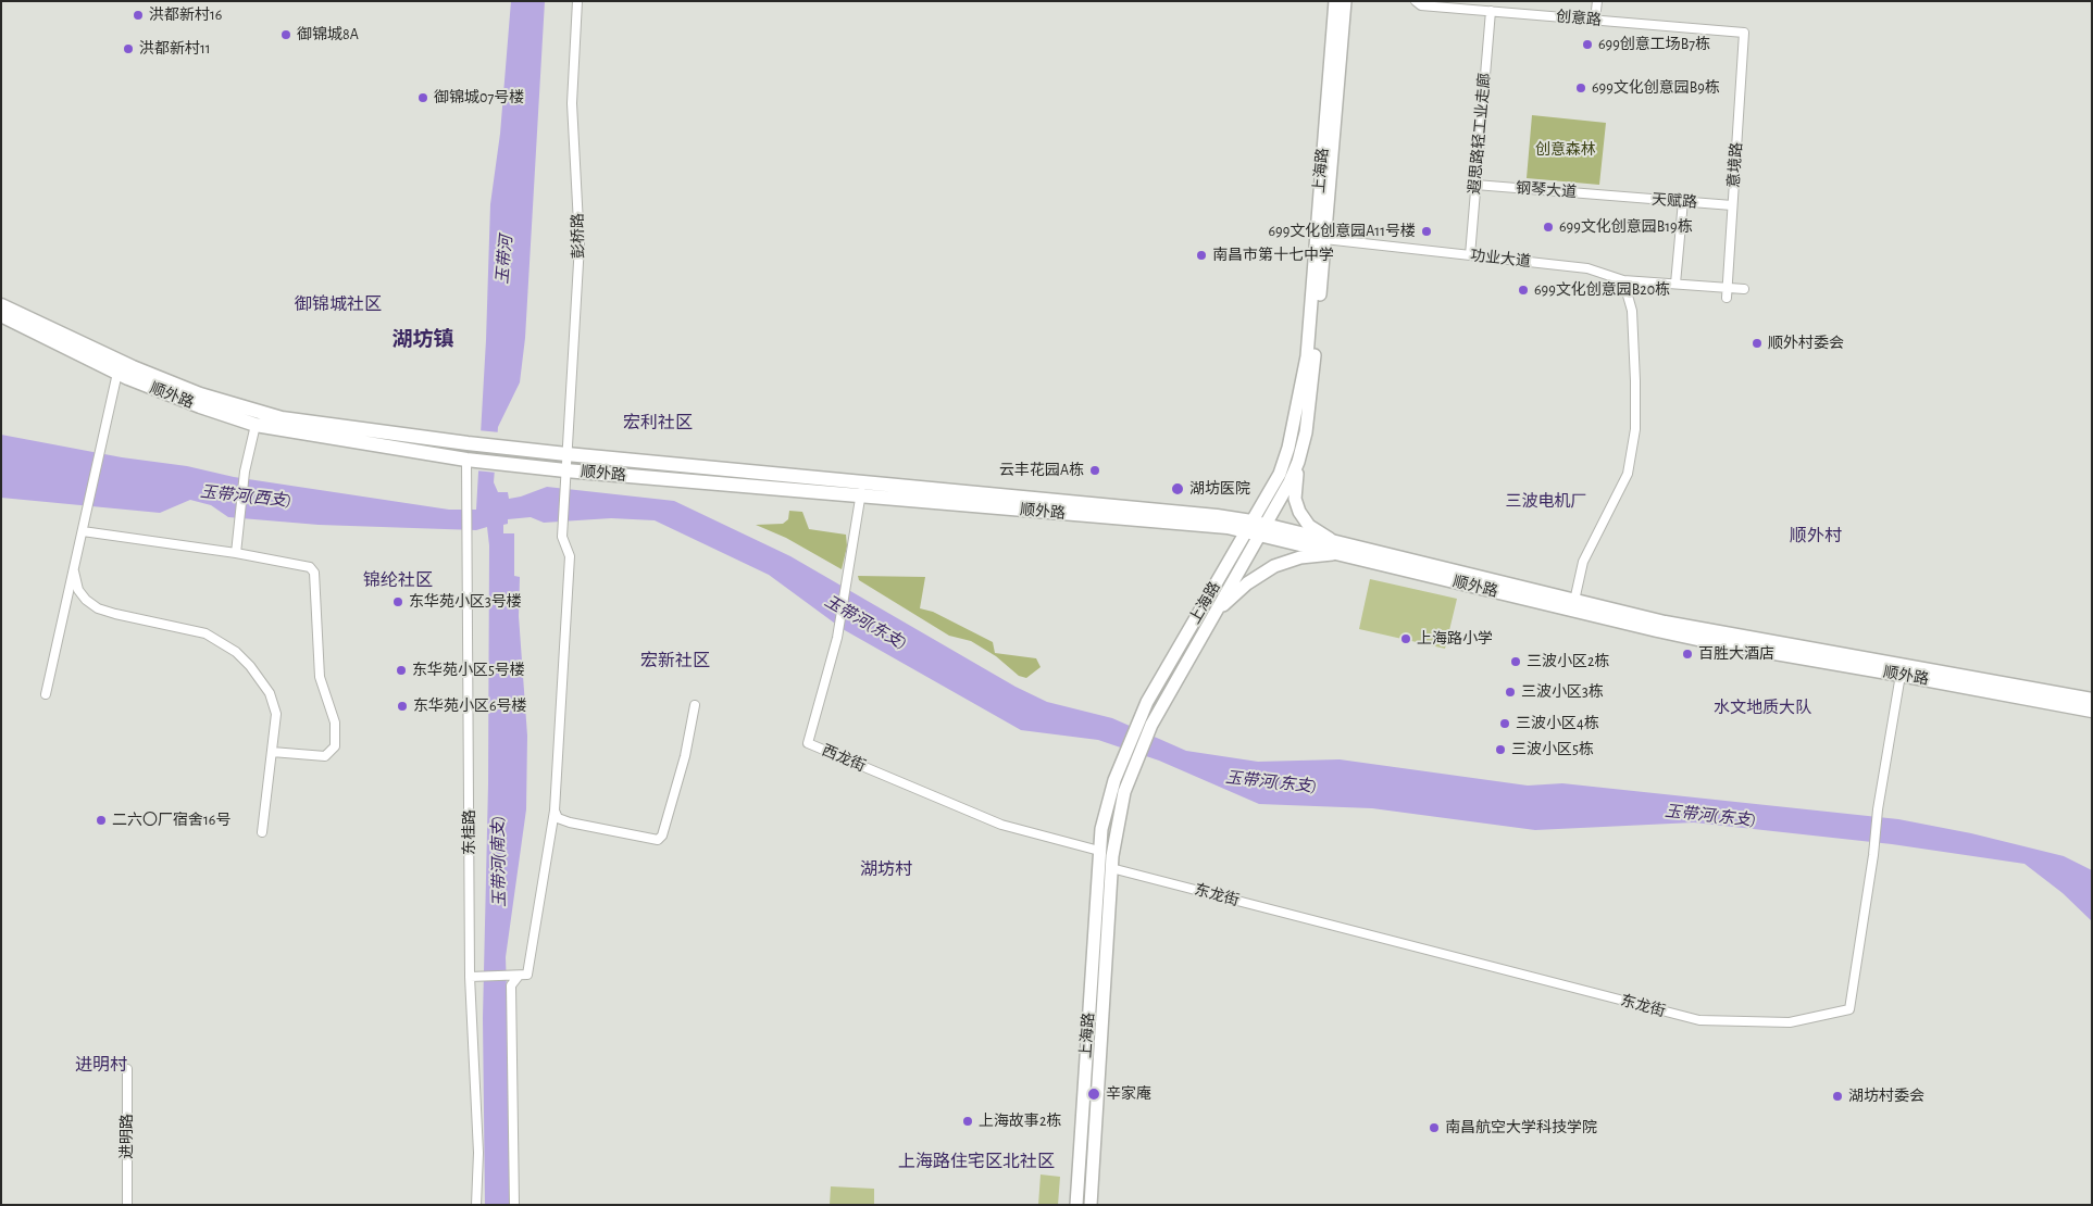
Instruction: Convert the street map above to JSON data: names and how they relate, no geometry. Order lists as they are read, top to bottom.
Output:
{
  "streets": {
    "main road": ["上海路", "顺外路"],
    "street": [
      "创意路",
      "遐思路轻工业走廊",
      "意境路",
      "钢琴大道",
      "天赋路",
      "彭桥路",
      "功业大道",
      "西龙街",
      "东桂路",
      "东龙街",
      "进明路"
    ]
  },
  "crossings": [
    ["创意路", "遐思路轻工业走廊"],
    ["创意路", "意境路"],
    ["遐思路轻工业走廊", "钢琴大道"],
    ["遐思路轻工业走廊", "功业大道"],
    ["意境路", "天赋路"],
    ["意境路", "功业大道"],
    ["上海路", "功业大道"],
    ["上海路", "顺外路"],
    ["上海路", "西龙街"],
    ["上海路", "东龙街"],
    ["钢琴大道", "天赋路"],
    ["彭桥路", "顺外路"],
    ["顺外路", "西龙街"],
    ["顺外路", "东桂路"],
    ["顺外路", "东龙街"]
  ],
  "districts": [
    "御锦城社区",
    "湖坊镇",
    "宏利社区",
    "三波电机厂",
    "顺外村",
    "锦纶社区",
    "宏新社区",
    "水文地质大队",
    "湖坊村",
    "进明村",
    "上海路住宅区北社区"
  ],
  "water": [
    "玉带河",
    "玉带河(西支)",
    "玉带河(东支)",
    "玉带河(南支)"
  ],
  "parks": ["创意森林"],
  "places": [
    "洪都新村16",
    "御锦城8A",
    "699创意工场B7栋",
    "洪都新村11",
    "699文化创意园B9栋",
    "御锦城07号楼",
    "699文化创意园B19栋",
    "699文化创意园A11号楼",
    "南昌市第十七中学",
    "699文化创意园B20栋",
    "顺外村委会",
    "云丰花园A栋",
    "湖坊医院",
    "东华苑小区3号楼",
    "上海路小学",
    "百胜大酒店",
    "三波小区2栋",
    "东华苑小区5号楼",
    "三波小区3栋",
    "东华苑小区6号楼",
    "三波小区4栋",
    "三波小区5栋",
    "二六〇厂宿舍16号",
    "辛家庵",
    "湖坊村委会",
    "上海故事2栋",
    "南昌航空大学科技学院"
  ]
}
